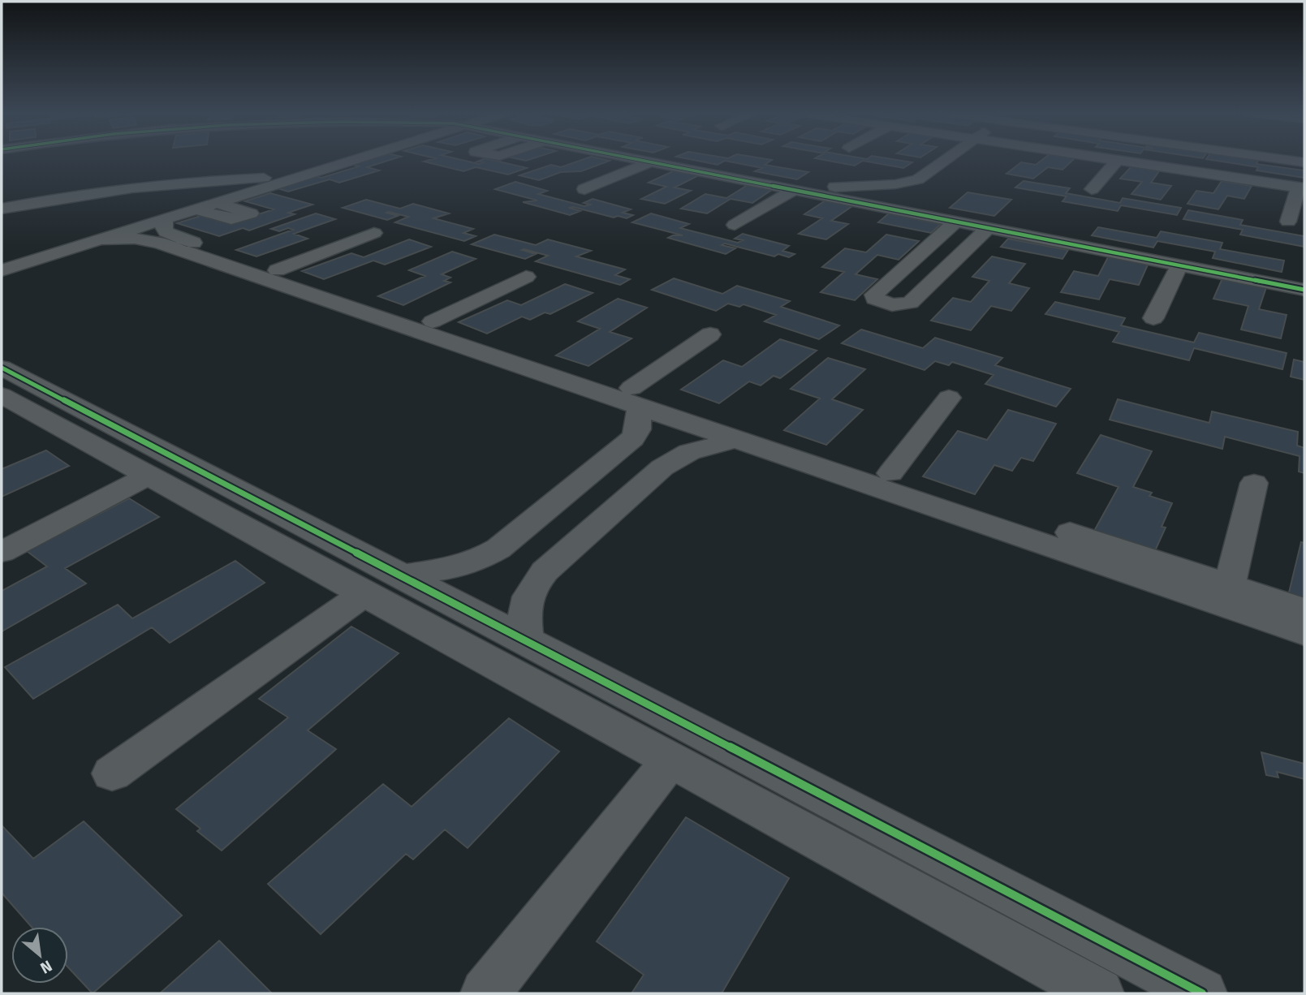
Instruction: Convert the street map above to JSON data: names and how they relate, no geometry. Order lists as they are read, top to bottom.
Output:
{
  "north": "bottom right"
}
